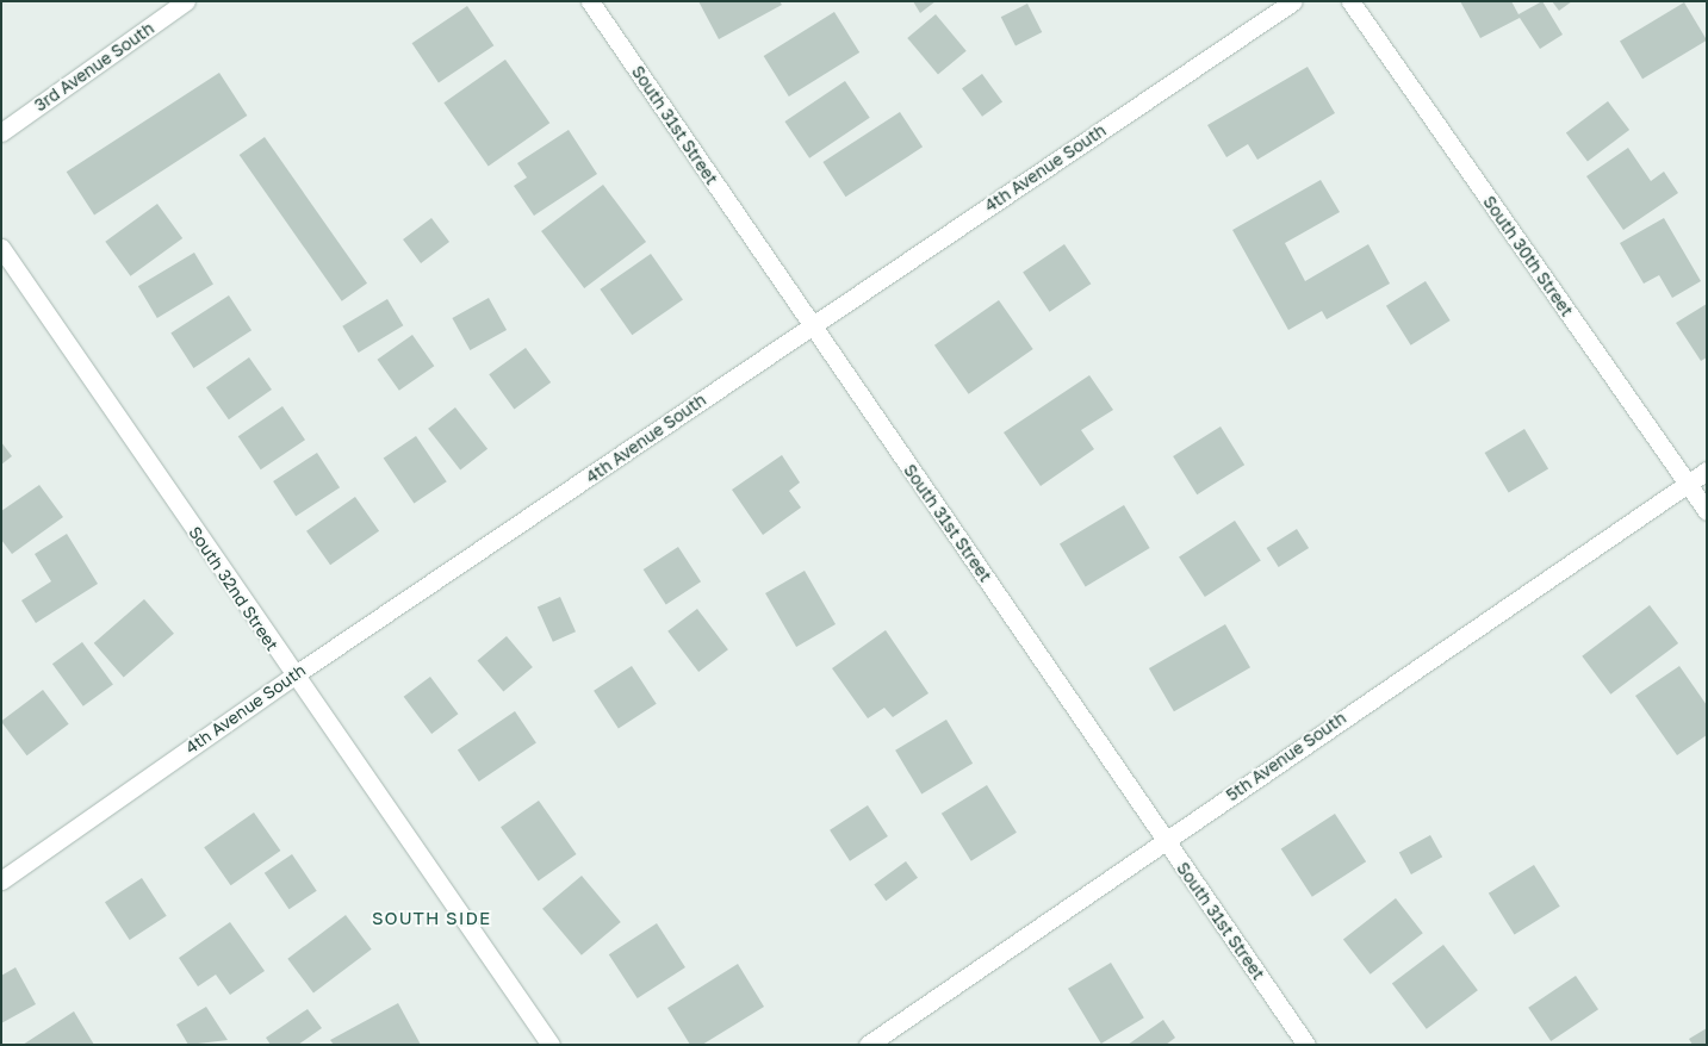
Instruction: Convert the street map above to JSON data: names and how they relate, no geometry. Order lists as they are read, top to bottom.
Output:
{
  "streets": {
    "street": [
      "3rd Avenue South",
      "South 31st Street",
      "4th Avenue South",
      "South 30th Street",
      "South 32nd Street",
      "5th Avenue South"
    ]
  },
  "crossings": [
    ["South 31st Street", "4th Avenue South"],
    ["South 31st Street", "5th Avenue South"],
    ["4th Avenue South", "South 32nd Street"],
    ["South 30th Street", "5th Avenue South"]
  ],
  "districts": ["SOUTH SIDE"]
}
